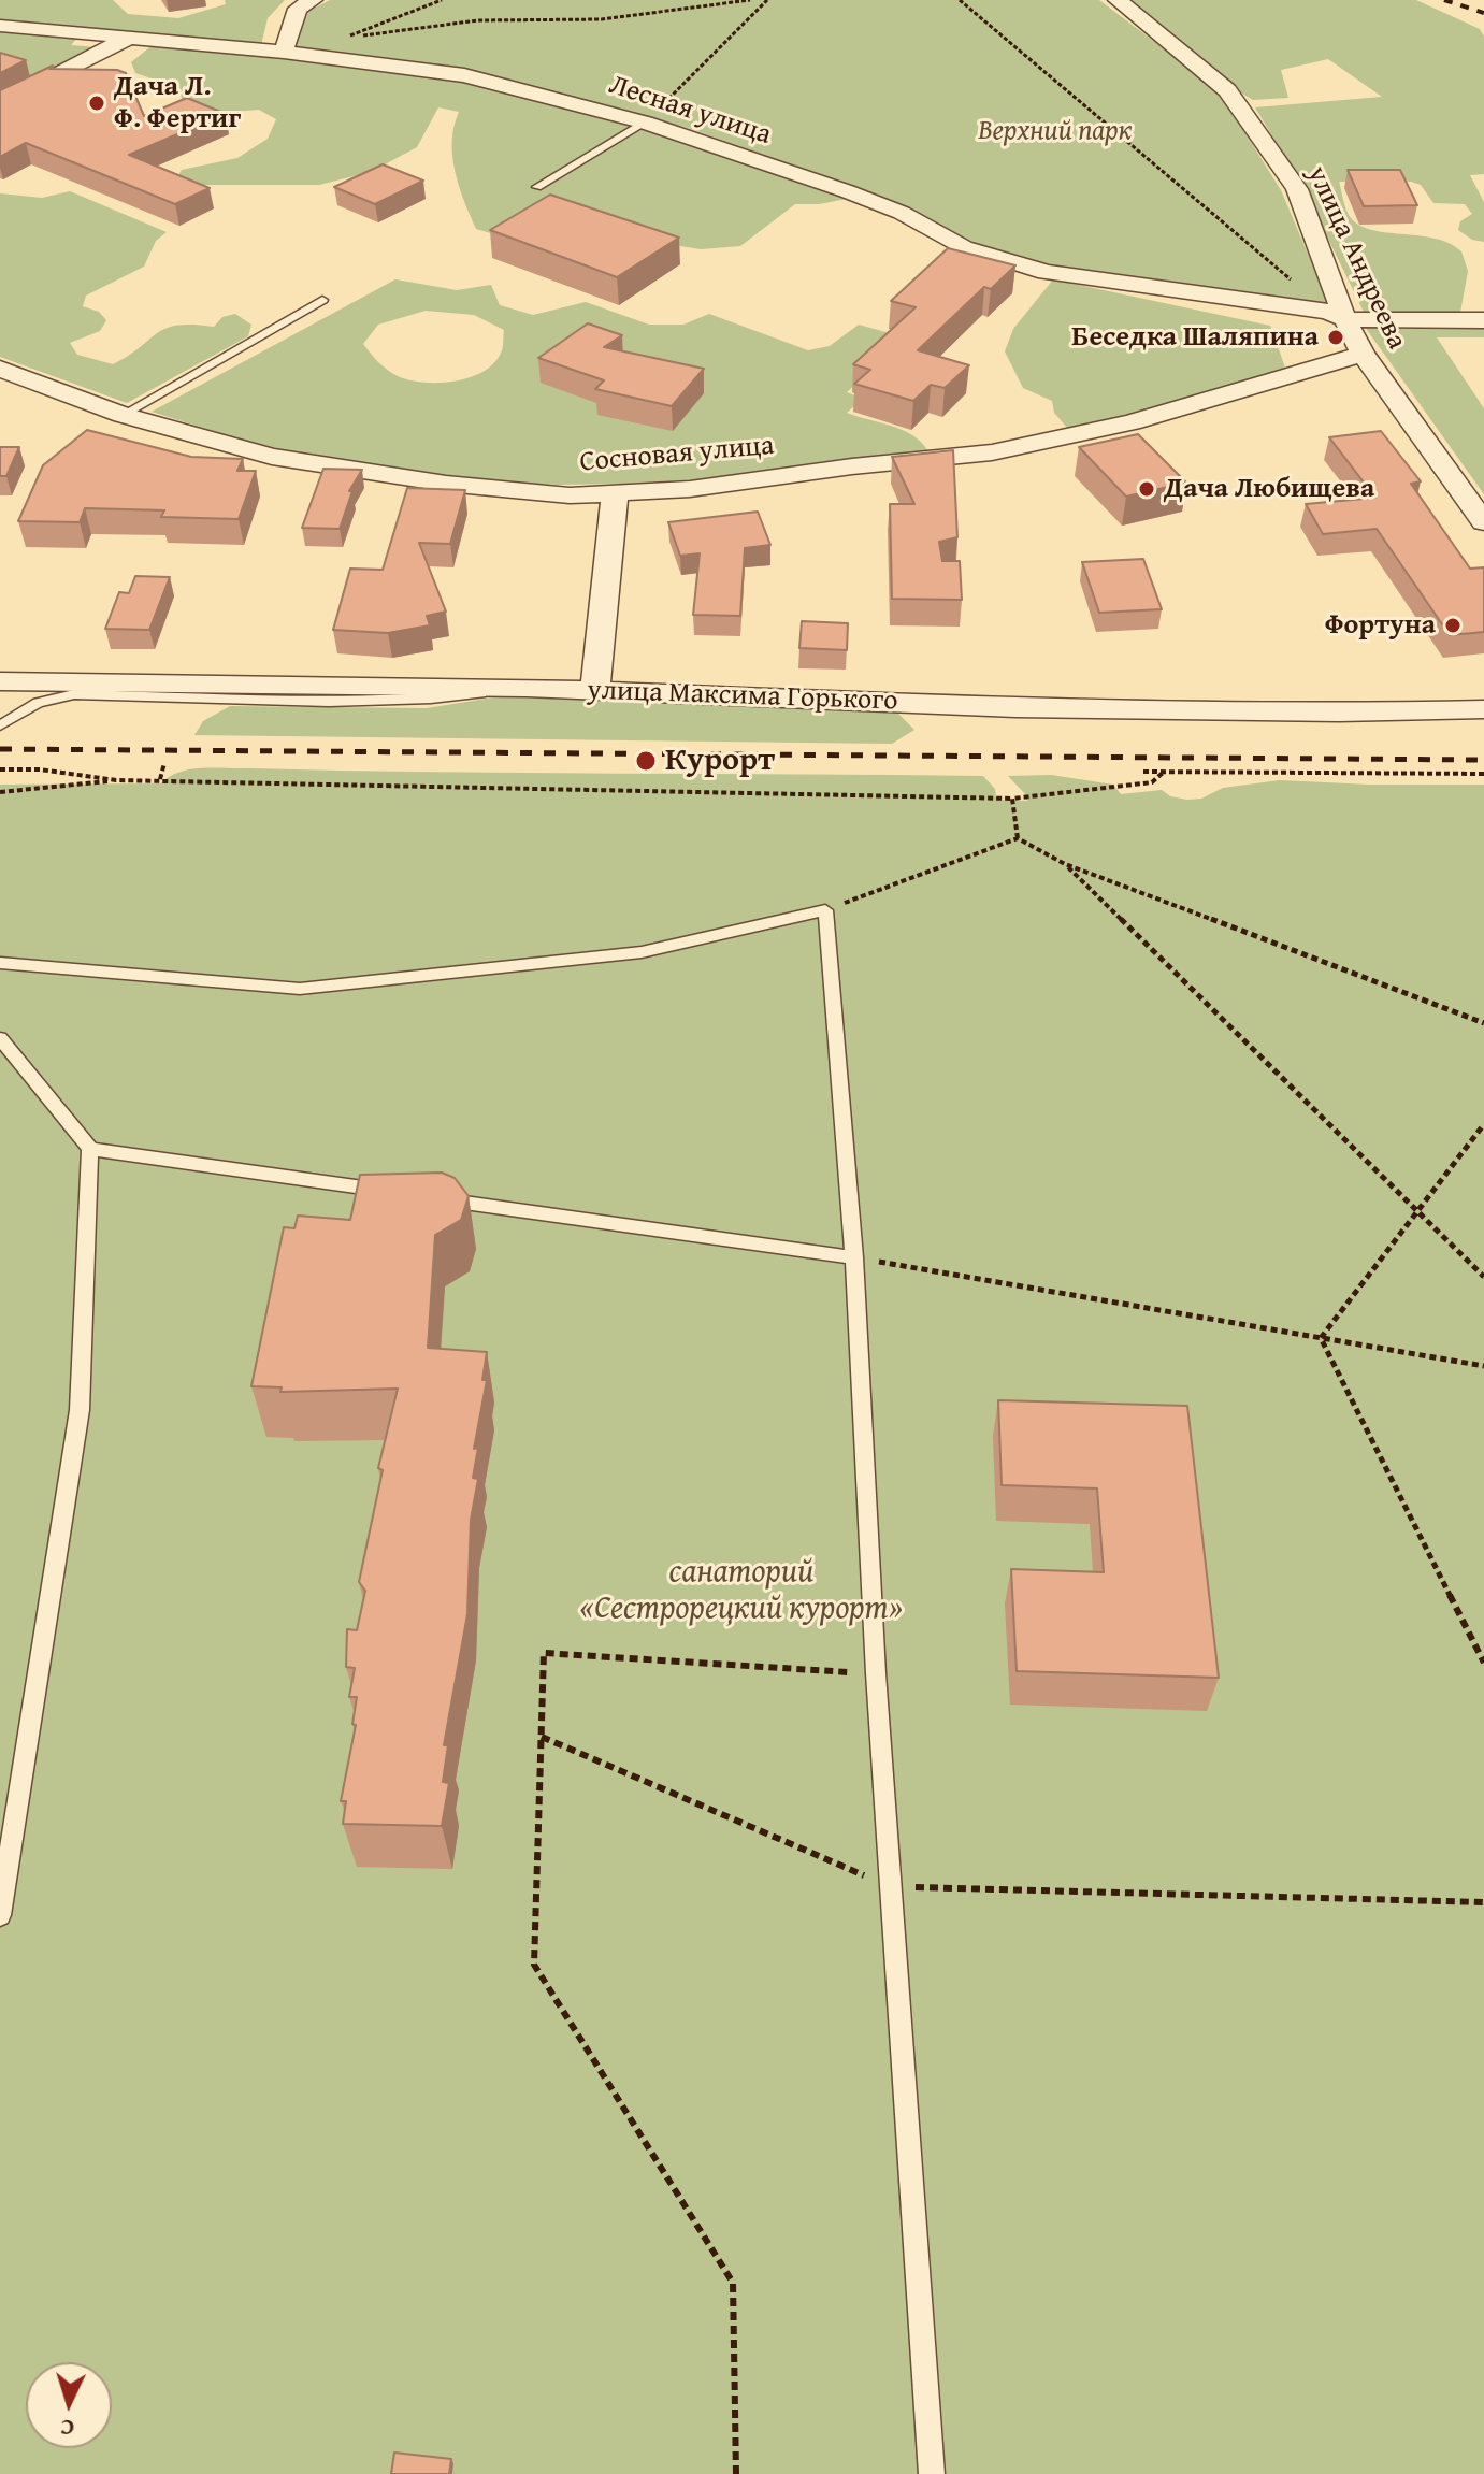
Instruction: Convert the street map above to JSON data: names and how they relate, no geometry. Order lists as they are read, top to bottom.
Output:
{
  "streets": {
    "street": [
      "Лесная улица",
      "улица Андреева",
      "Сосновая улица",
      "улица Максима Горького"
    ]
  },
  "crossings": [
    ["Лесная улица", "улица Андреева"],
    ["улица Андреева", "Сосновая улица"]
  ],
  "parks": ["Верхний парк", "санаторий «Сестрорецкий курорт»"],
  "places": [
    "Дача Л. Ф. Фертиг",
    "Беседка Шаляпина",
    "Дача Любищева",
    "Фортуна",
    "Курорт"
  ],
  "north": "bottom"
}
